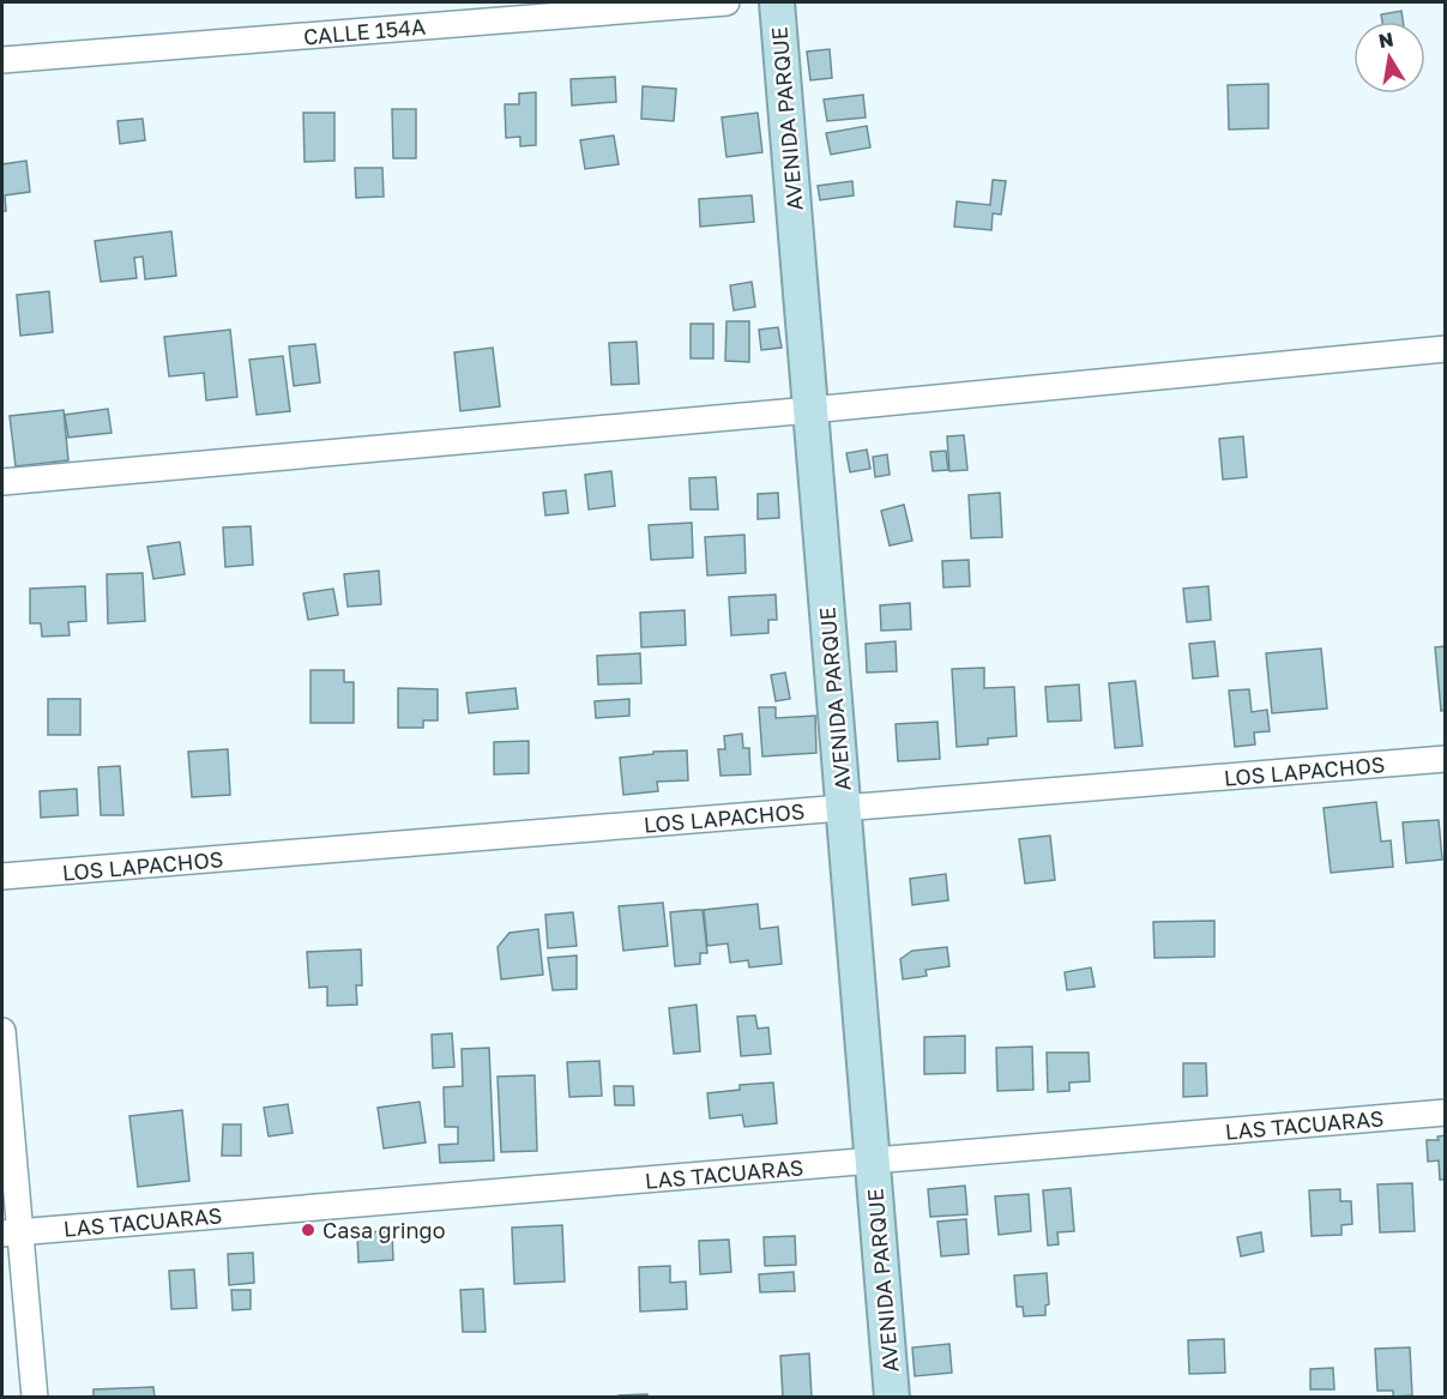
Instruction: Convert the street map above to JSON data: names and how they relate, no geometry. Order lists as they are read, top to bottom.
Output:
{
  "streets": {
    "street": [
      "CALLE 154A",
      "AVENIDA PARQUE",
      "LOS LAPACHOS",
      "LAS TACUARAS"
    ]
  },
  "crossings": [
    ["AVENIDA PARQUE", "LOS LAPACHOS"],
    ["AVENIDA PARQUE", "LAS TACUARAS"]
  ],
  "places": ["Casa gringo"],
  "north": "top"
}
